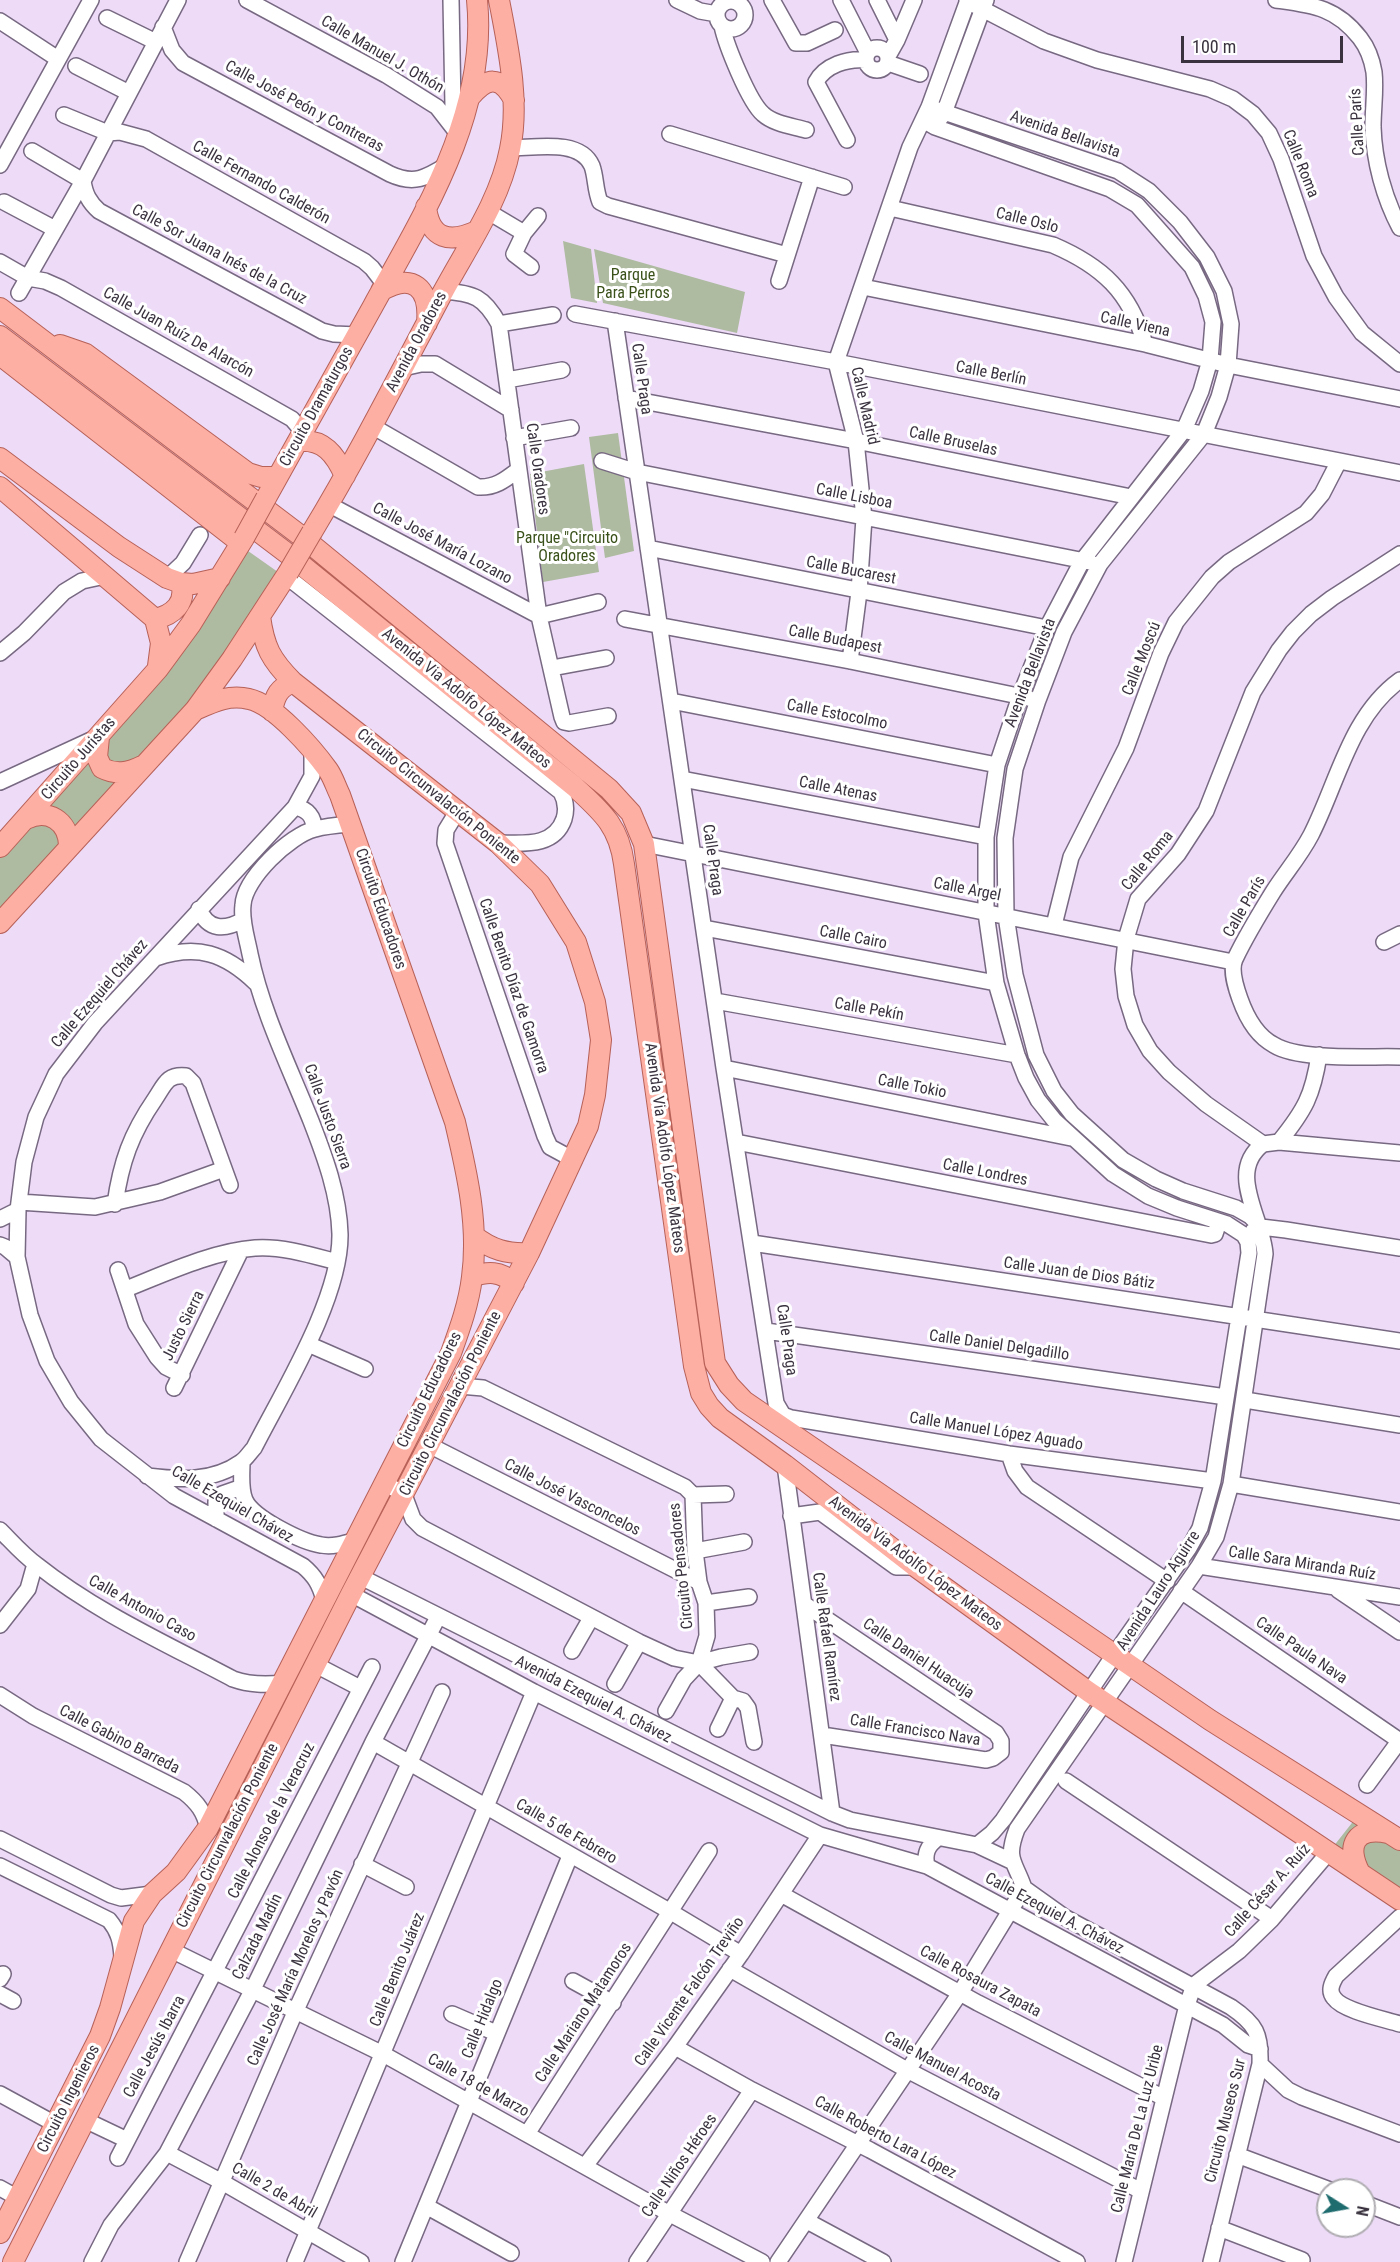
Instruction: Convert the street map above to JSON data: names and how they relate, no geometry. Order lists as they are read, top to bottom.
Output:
{
  "streets": {
    "main road": [
      "Avenida Oradores",
      "Circuito Dramaturgos",
      "Avenida Via Adolfo López Mateos",
      "Circuito Juristas",
      "Circuito Circunvalación Poniente",
      "Circuito Educadores",
      "Circuito Ingenieros"
    ],
    "street": [
      "Calle Manuel J. Othón",
      "Calle José Peón y Contreras",
      "Calle París",
      "Avenida Bellavista",
      "Calle Roma",
      "Calle Fernando Calderón",
      "Calle Oslo",
      "Calle Sor Juana Inés de la Cruz",
      "Calle Viena",
      "Calle Juan Ruíz De Alarcón",
      "Calle Berlín",
      "Calle Praga",
      "Calle Madrid",
      "Calle Bruselas",
      "Calle Oradores",
      "Calle Lisboa",
      "Calle José María Lozano",
      "Calle Bucarest",
      "Calle Budapest",
      "Calle Moscú",
      "Calle Estocolmo",
      "Calle Atenas",
      "Calle Argel",
      "Calle Cairo",
      "Calle Benito Díaz de Gamorra",
      "Calle Ezequiel Chávez",
      "Calle Pekín",
      "Calle Tokio",
      "Calle Justo Sierra",
      "Calle Londres",
      "Calle Juan de Dios Bátiz",
      "Justo Sierra",
      "Calle Daniel Delgadillo",
      "Calle Manuel López Aguado",
      "Calle José Vasconcelos",
      "Calle Sara Miranda Ruíz",
      "Circuito Pensadores",
      "Avenida Lauro Aguirre",
      "Calle Antonio Caso",
      "Calle Rafael Ramírez",
      "Calle Paula Nava",
      "Calle Daniel Huacuja",
      "Avenida Ezequiel A. Chávez",
      "Calle Francisco Nava",
      "Calle Gabino Barreda",
      "Calle Alonso de la Veracruz",
      "Calle 5 de Febrero",
      "Calle César A. Ruíz",
      "Calle Ezequiel A. Chávez",
      "Calzada Madín",
      "Calle José María Morelos y Pavón",
      "Calle Benito Juárez",
      "Calle Rosaura Zapata",
      "Calle Vicente Falcón Treviño",
      "Calle Mariano Matamoros",
      "Calle Hidalgo",
      "Calle Jesús Ibarra",
      "Calle Manuel Acosta",
      "Calle 18 de Marzo",
      "Circuito Museos Sur",
      "Calle María De La Luz Uribe",
      "Calle Roberto Lara López",
      "Calle Niños Héroes",
      "Calle 2 de Abril"
    ]
  },
  "crossings": [
    ["Calle Manuel J. Othón", "Circuito Dramaturgos"],
    ["Calle José Peón y Contreras", "Circuito Dramaturgos"],
    ["Calle París", "Calle Argel"],
    ["Avenida Bellavista", "Calle Viena"],
    ["Avenida Bellavista", "Calle Berlín"],
    ["Avenida Bellavista", "Calle Madrid"],
    ["Avenida Bellavista", "Calle Bruselas"],
    ["Avenida Bellavista", "Calle Lisboa"],
    ["Avenida Bellavista", "Calle Bucarest"],
    ["Avenida Bellavista", "Calle Budapest"],
    ["Avenida Bellavista", "Calle Estocolmo"],
    ["Avenida Bellavista", "Calle Atenas"],
    ["Avenida Bellavista", "Calle Argel"],
    ["Avenida Bellavista", "Calle Cairo"],
    ["Avenida Bellavista", "Calle Pekín"],
    ["Avenida Bellavista", "Calle Tokio"],
    ["Avenida Bellavista", "Calle Londres"],
    ["Avenida Bellavista", "Avenida Lauro Aguirre"],
    ["Calle Roma", "Calle Argel"],
    ["Calle Roma", "Avenida Lauro Aguirre"],
    ["Calle Fernando Calderón", "Circuito Dramaturgos"],
    ["Calle Oslo", "Calle Viena"],
    ["Calle Oslo", "Calle Madrid"],
    ["Calle Sor Juana Inés de la Cruz", "Circuito Dramaturgos"],
    ["Calle Viena", "Calle Madrid"],
    ["Calle Juan Ruíz De Alarcón", "Circuito Dramaturgos"],
    ["Avenida Oradores", "Calle José María Lozano"],
    ["Avenida Oradores", "Circuito Educadores"],
    ["Calle Berlín", "Calle Praga"],
    ["Calle Berlín", "Calle Madrid"],
    ["Calle Berlín", "Calle Moscú"],
    ["Calle Praga", "Calle Bruselas"],
    ["Calle Praga", "Calle Lisboa"],
    ["Calle Praga", "Calle Bucarest"],
    ["Calle Praga", "Calle Budapest"],
    ["Calle Praga", "Avenida Via Adolfo López Mateos"],
    ["Calle Praga", "Calle Estocolmo"],
    ["Calle Praga", "Calle Atenas"],
    ["Calle Praga", "Calle Argel"],
    ["Calle Praga", "Calle Cairo"],
    ["Calle Praga", "Calle Pekín"],
    ["Calle Praga", "Calle Tokio"],
    ["Calle Praga", "Calle Londres"],
    ["Calle Praga", "Calle Juan de Dios Bátiz"],
    ["Calle Praga", "Calle Daniel Delgadillo"],
    ["Calle Praga", "Calle Manuel López Aguado"],
    ["Calle Madrid", "Calle Bruselas"],
    ["Calle Madrid", "Calle Lisboa"],
    ["Calle Madrid", "Calle Bucarest"],
    ["Calle Madrid", "Calle Budapest"],
    ["Circuito Dramaturgos", "Circuito Juristas"],
    ["Calle Oradores", "Calle José María Lozano"],
    ["Calle Moscú", "Calle Argel"],
    ["Avenida Via Adolfo López Mateos", "Calle Argel"],
    ["Avenida Via Adolfo López Mateos", "Calle Manuel López Aguado"],
    ["Avenida Via Adolfo López Mateos", "Avenida Lauro Aguirre"],
    ["Avenida Via Adolfo López Mateos", "Calle Rafael Ramírez"],
    ["Avenida Via Adolfo López Mateos", "Calle César A. Ruíz"],
    ["Circuito Circunvalación Poniente", "Circuito Educadores"],
    ["Circuito Circunvalación Poniente", "Calle Benito Díaz de Gamorra"],
    ["Circuito Circunvalación Poniente", "Calle José Vasconcelos"],
    ["Circuito Circunvalación Poniente", "Circuito Pensadores"],
    ["Circuito Circunvalación Poniente", "Avenida Ezequiel A. Chávez"],
    ["Circuito Circunvalación Poniente", "Calle 18 de Marzo"],
    ["Circuito Educadores", "Calle Ezequiel Chávez"],
    ["Circuito Educadores", "Calle Justo Sierra"],
    ["Circuito Educadores", "Calle Antonio Caso"],
    ["Circuito Educadores", "Calle Gabino Barreda"],
    ["Circuito Educadores", "Circuito Ingenieros"],
    ["Calle Ezequiel Chávez", "Calle Justo Sierra"],
    ["Calle Justo Sierra", "Justo Sierra"],
    ["Calle Juan de Dios Bátiz", "Avenida Lauro Aguirre"],
    ["Calle Daniel Delgadillo", "Avenida Lauro Aguirre"],
    ["Calle Manuel López Aguado", "Avenida Lauro Aguirre"],
    ["Calle José Vasconcelos", "Circuito Pensadores"],
    ["Calle Sara Miranda Ruíz", "Avenida Lauro Aguirre"],
    ["Avenida Lauro Aguirre", "Calle Paula Nava"],
    ["Avenida Lauro Aguirre", "Calle Ezequiel A. Chávez"],
    ["Calle Rafael Ramírez", "Calle Daniel Huacuja"],
    ["Calle Rafael Ramírez", "Avenida Ezequiel A. Chávez"],
    ["Calle Rafael Ramírez", "Calle Francisco Nava"],
    ["Calle Rafael Ramírez", "Calle Ezequiel A. Chávez"],
    ["Calle Daniel Huacuja", "Calle Francisco Nava"],
    ["Avenida Ezequiel A. Chávez", "Calle Ezequiel A. Chávez"],
    ["Avenida Ezequiel A. Chávez", "Calzada Madín"],
    ["Avenida Ezequiel A. Chávez", "Calle Benito Juárez"],
    ["Avenida Ezequiel A. Chávez", "Calle Vicente Falcón Treviño"],
    ["Calle Alonso de la Veracruz", "Calle Jesús Ibarra"],
    ["Calle Alonso de la Veracruz", "Calle 18 de Marzo"],
    ["Calle 5 de Febrero", "Calzada Madín"],
    ["Calle 5 de Febrero", "Calle José María Morelos y Pavón"],
    ["Calle 5 de Febrero", "Calle Benito Juárez"],
    ["Calle 5 de Febrero", "Calle Vicente Falcón Treviño"],
    ["Calle 5 de Febrero", "Calle Mariano Matamoros"],
    ["Calle 5 de Febrero", "Calle Hidalgo"],
    ["Calle César A. Ruíz", "Calle Ezequiel A. Chávez"],
    ["Calle César A. Ruíz", "Circuito Museos Sur"],
    ["Calle Ezequiel A. Chávez", "Calle Vicente Falcón Treviño"],
    ["Calle Ezequiel A. Chávez", "Circuito Museos Sur"],
    ["Calle Ezequiel A. Chávez", "Calle María De La Luz Uribe"],
    ["Calzada Madín", "Calle 18 de Marzo"],
    ["Calzada Madín", "Calle 2 de Abril"],
    ["Calle José María Morelos y Pavón", "Calle 18 de Marzo"],
    ["Calle José María Morelos y Pavón", "Calle 2 de Abril"],
    ["Calle Benito Juárez", "Calle 18 de Marzo"],
    ["Calle Benito Juárez", "Calle 2 de Abril"],
    ["Calle Rosaura Zapata", "Calle Vicente Falcón Treviño"],
    ["Calle Rosaura Zapata", "Calle María De La Luz Uribe"],
    ["Calle Vicente Falcón Treviño", "Calle Manuel Acosta"],
    ["Calle Vicente Falcón Treviño", "Calle 18 de Marzo"],
    ["Calle Vicente Falcón Treviño", "Calle Roberto Lara López"],
    ["Calle Mariano Matamoros", "Calle 18 de Marzo"],
    ["Calle Hidalgo", "Calle 18 de Marzo"],
    ["Calle Jesús Ibarra", "Calle 18 de Marzo"],
    ["Calle Manuel Acosta", "Calle María De La Luz Uribe"],
    ["Calle 18 de Marzo", "Calle Niños Héroes"],
    ["Calle Roberto Lara López", "Calle Niños Héroes"]
  ],
  "parks": ["Parque Para Perros", "Parque \"Circuito Oradores"],
  "scale_bar": "100 m",
  "north": "right"
}
